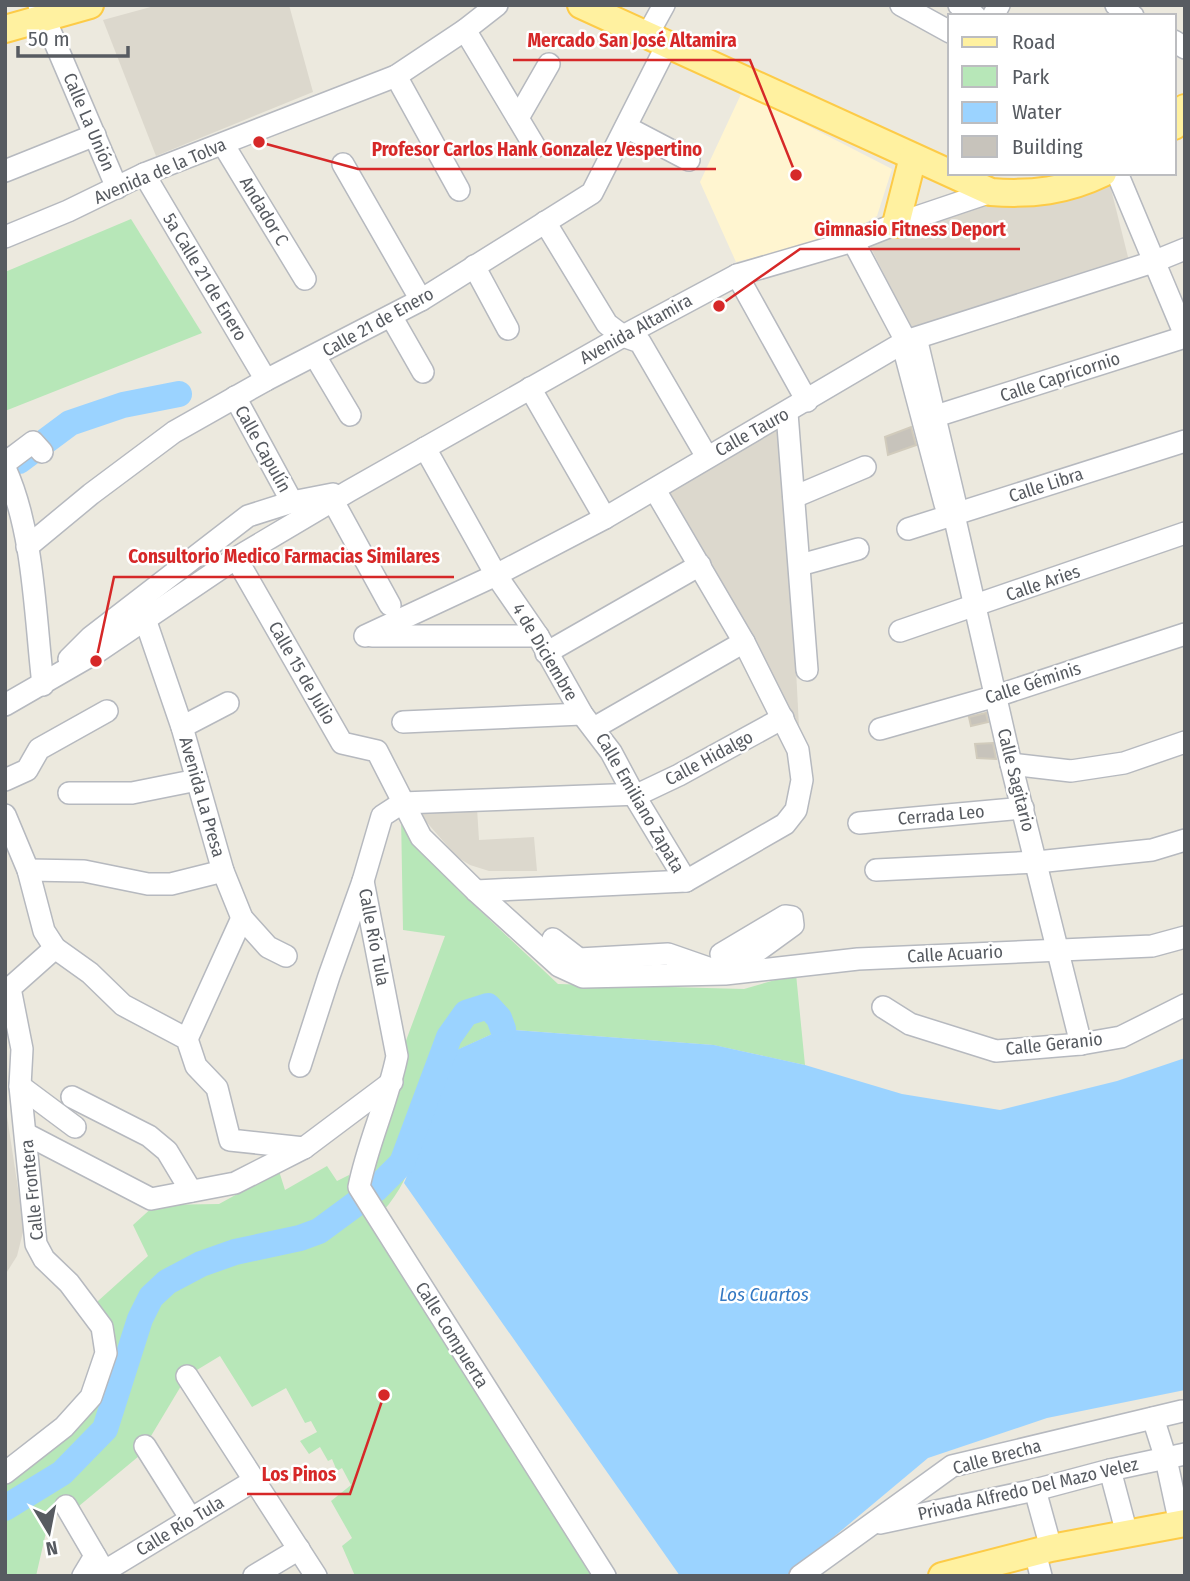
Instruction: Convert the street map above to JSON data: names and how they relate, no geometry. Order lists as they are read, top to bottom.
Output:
{
  "streets": {
    "main road": ["Avenida Altamira"],
    "street": [
      "Calle La Unión",
      "Avenida de la Tolva",
      "Andador C",
      "5a Calle 21 de Enero",
      "Calle 21 de Enero",
      "Calle Capricornio",
      "Calle Tauro",
      "Calle Capulín",
      "Calle Libra",
      "Calle Aries",
      "4 de Diciembre",
      "Calle 15 de Julio",
      "Calle Géminis",
      "Calle Hidalgo",
      "Calle Sagitario",
      "Avenida La Presa",
      "Calle Emiliano Zapata",
      "Cerrada Leo",
      "Calle Río Tula",
      "Calle Acuario",
      "Calle Geranio",
      "Calle Frontera",
      "Calle Compuerta",
      "Calle Brecha",
      "Privada Alfredo Del Mazo Velez"
    ]
  },
  "crossings": [
    ["Calle La Unión", "Avenida de la Tolva"],
    ["Avenida de la Tolva", "Andador C"],
    ["Avenida de la Tolva", "5a Calle 21 de Enero"],
    ["5a Calle 21 de Enero", "Calle 21 de Enero"],
    ["Calle 21 de Enero", "Calle Capulín"],
    ["Avenida Altamira", "Calle Capulín"],
    ["Avenida Altamira", "4 de Diciembre"],
    ["Avenida Altamira", "Calle 15 de Julio"],
    ["Avenida Altamira", "Avenida La Presa"],
    ["Calle Capricornio", "Calle Sagitario"],
    ["Calle Tauro", "4 de Diciembre"],
    ["Calle Tauro", "Calle Sagitario"],
    ["Calle Libra", "Calle Sagitario"],
    ["Calle Aries", "Calle Sagitario"],
    ["4 de Diciembre", "Calle Emiliano Zapata"],
    ["Calle 15 de Julio", "Calle Río Tula"],
    ["Calle 15 de Julio", "Calle Acuario"],
    ["Calle Géminis", "Calle Sagitario"],
    ["Calle Hidalgo", "Calle Emiliano Zapata"],
    ["Calle Sagitario", "Cerrada Leo"],
    ["Calle Sagitario", "Calle Acuario"],
    ["Calle Sagitario", "Calle Geranio"],
    ["Calle Río Tula", "Calle Acuario"],
    ["Calle Río Tula", "Calle Compuerta"],
    ["Calle Brecha", "Privada Alfredo Del Mazo Velez"]
  ],
  "water": ["Los Cuartos"],
  "places": [
    "Profesor Carlos Hank Gonzalez Vespertino",
    "Mercado San José Altamira",
    "Gimnasio Fitness Deport",
    "Consultorio Medico Farmacias Similares",
    "Los Pinos"
  ],
  "legend": [
    "Road",
    "Park",
    "Water",
    "Building"
  ],
  "scale_bar": "50 m",
  "north": "bottom"
}
